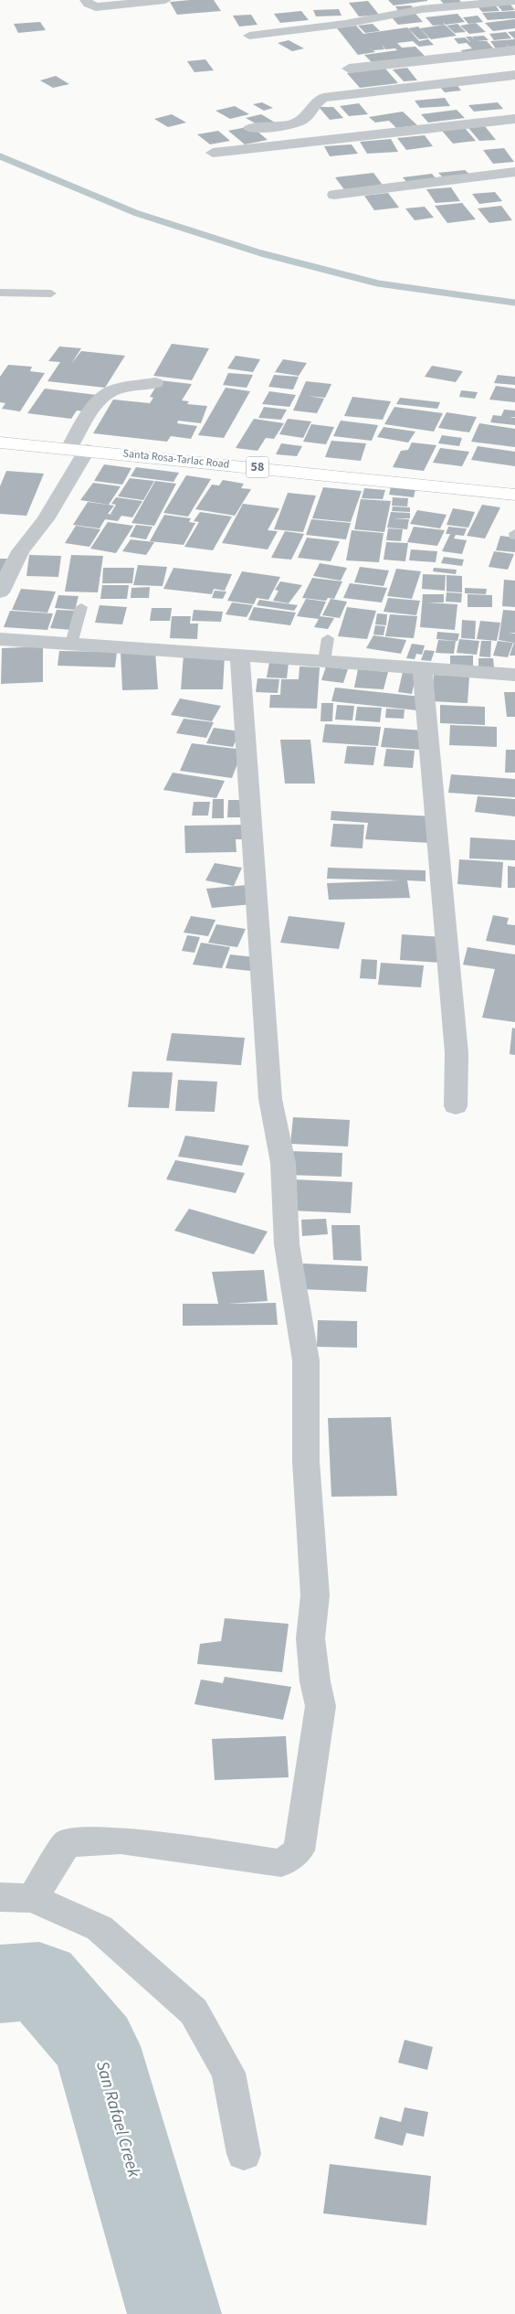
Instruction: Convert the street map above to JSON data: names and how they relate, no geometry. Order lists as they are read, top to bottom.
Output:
{
  "streets": {
    "highway": ["Santa Rosa-Tarlac Road", "58"]
  },
  "water": ["San Rafael Creek"]
}
